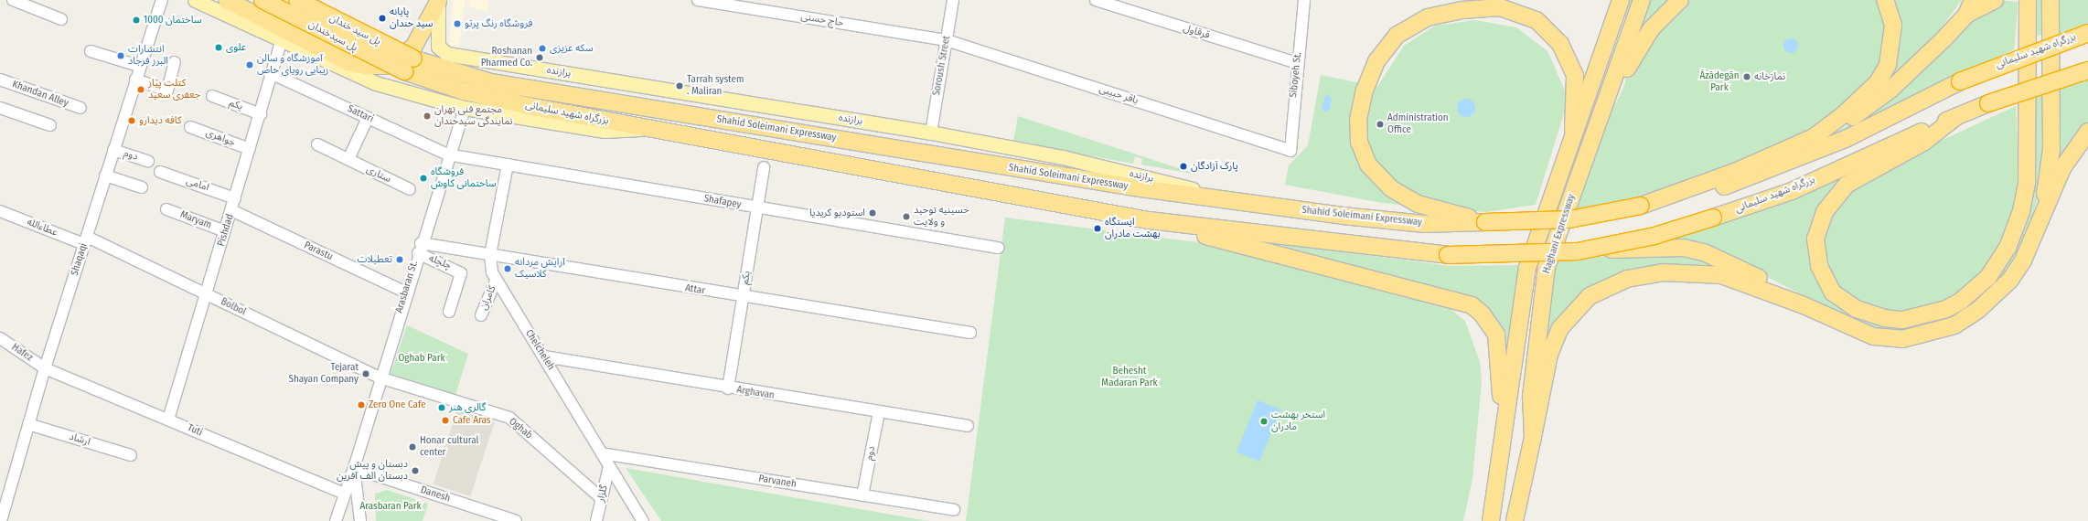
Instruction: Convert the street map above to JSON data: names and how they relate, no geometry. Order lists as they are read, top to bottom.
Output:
{
  "streets": {
    "highway": [
      "پل سید خندان",
      "پل سیدخندان",
      "بزرگراه شهید سلیمانی",
      "Shahid Soleimani Expressway",
      "Haghani Expressway"
    ],
    "main road": ["برازنده"],
    "street": [
      "حاج حسنی",
      "قرقاول",
      "Soroush Street",
      "Siboyeh St.",
      "Khandan Alley",
      "باقر حبیبی",
      "یکم",
      "Sattari",
      "جواهری",
      "دوم",
      "ستاری",
      "امامی",
      "Shafapey",
      "Maryam",
      "عطاءالله",
      "Pishdad",
      "Parastu",
      "Shaqaqi",
      "چلچله",
      "Arasbaran St.",
      "Attar",
      "کامران",
      "Bolbol",
      "Chelcheleh",
      "Hafez",
      "Arghavan",
      "Oghab",
      "Tuti",
      "ارشاد",
      "Parvaneh",
      "گلزار",
      "Danesh"
    ]
  },
  "crossings": [
    ["حاج حسنی", "Soroush Street"],
    ["حاج حسنی", "باقر حبیبی"],
    ["پل سید خندان", "پل سیدخندان"],
    ["پل سید خندان", "بزرگراه شهید سلیمانی"],
    ["قرقاول", "Siboyeh St."],
    ["پل سیدخندان", "بزرگراه شهید سلیمانی"],
    ["بزرگراه شهید سلیمانی", "برازنده"],
    ["بزرگراه شهید سلیمانی", "Shahid Soleimani Expressway"],
    ["Soroush Street", "برازنده"],
    ["Soroush Street", "باقر حبیبی"],
    ["برازنده", "Shahid Soleimani Expressway"],
    ["Siboyeh St.", "باقر حبیبی"],
    ["یکم", "Shafapey"],
    ["یکم", "Pishdad"],
    ["یکم", "Attar"],
    ["یکم", "Arghavan"],
    ["Sattari", "Shafapey"],
    ["Sattari", "Pishdad"],
    ["Sattari", "Arasbaran St."],
    ["جواهری", "Pishdad"],
    ["دوم", "Shaqaqi"],
    ["دوم", "Arghavan"],
    ["دوم", "Parvaneh"],
    ["امامی", "Pishdad"],
    ["Shafapey", "Arasbaran St."],
    ["Shafapey", "Chelcheleh"],
    ["Maryam", "Pishdad"],
    ["عطاءالله", "Shaqaqi"],
    ["عطاءالله", "Bolbol"],
    ["Pishdad", "Parastu"],
    ["Pishdad", "Bolbol"],
    ["Pishdad", "Tuti"],
    ["Parastu", "Arasbaran St."],
    ["Shaqaqi", "Bolbol"],
    ["Shaqaqi", "Hafez"],
    ["Shaqaqi", "Tuti"],
    ["Shaqaqi", "ارشاد"],
    ["چلچله", "Arasbaran St."],
    ["چلچله", "Attar"],
    ["Arasbaran St.", "Attar"],
    ["Arasbaran St.", "Bolbol"],
    ["Arasbaran St.", "Oghab"],
    ["Arasbaran St.", "Tuti"],
    ["Arasbaran St.", "Danesh"],
    ["Attar", "Chelcheleh"],
    ["کامران", "Chelcheleh"],
    ["Bolbol", "Oghab"],
    ["Chelcheleh", "Arghavan"],
    ["Chelcheleh", "Parvaneh"],
    ["Chelcheleh", "گلزار"],
    ["Hafez", "Tuti"],
    ["Oghab", "گلزار"]
  ],
  "parks": [
    "Āzādegān Park",
    "Oghab Park",
    "Behesht Madaran Park",
    "Arasbaran Park"
  ],
  "places": [
    "پایانه سید خندان",
    "ساختمان 1000",
    "فروشگاه رنگ پرتو",
    "علوی",
    "سکه عزیزی",
    "انتشارات البرز فرجاد",
    "Roshanan Pharmed Co.",
    "آموزشگاه و سالن زیبایی رویای خاص",
    "نمازخانه",
    "Tarrah system . Maliran",
    "کتلت پیاز جعفری سعید",
    "مجتمع فنی تهران نمایندگی سیدخندان",
    "کافه دیدارو",
    "Administration Office",
    "پارک آزادگان",
    "فروشگاه ساختمانی کاوش",
    "استودیو کریدیا",
    "حسینیه توحید و ولایت",
    "ایستگاه بهشت مادران",
    "تعطیلات",
    "آرایش مردانه کلاسیک",
    "Tejarat Shayan Company",
    "Zero One Cafe",
    "گالری هنر",
    "Cafe Aras",
    "استخر بهشت مادران",
    "Honar cultural center",
    "دبستان و پیش دبستان الف آفرین"
  ]
}
